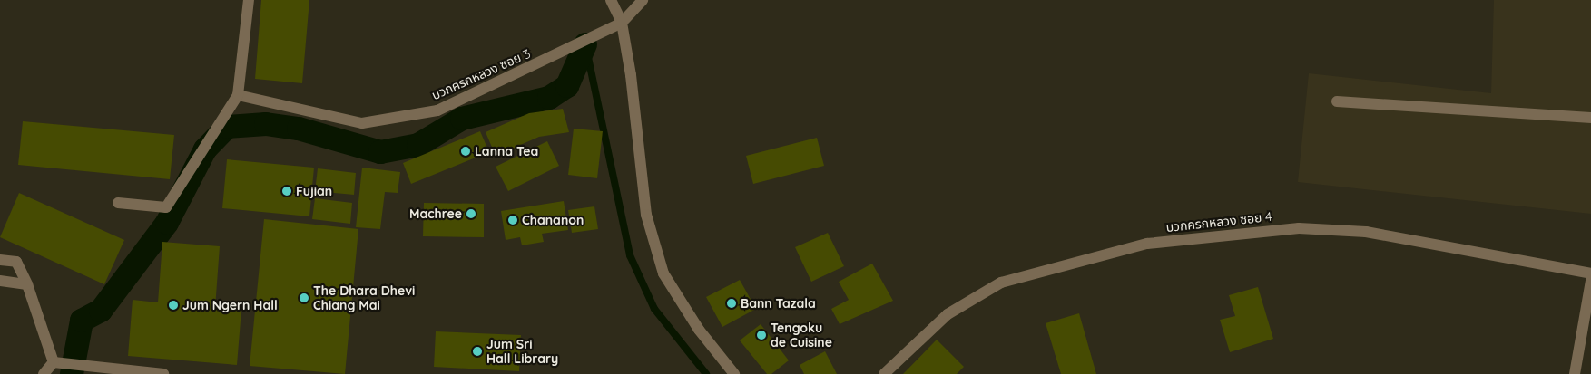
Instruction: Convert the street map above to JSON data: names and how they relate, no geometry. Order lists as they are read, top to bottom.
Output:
{
  "streets": {
    "street": ["บวกครกหลวง ซอย 3", "บวกครกหลวง ซอย 4"]
  },
  "places": [
    "Lanna Tea",
    "Fujian",
    "Machree",
    "Chananon",
    "The Dhara Dhevi Chiang Mai",
    "Bann Tazala",
    "Jum Ngern Hall",
    "Tengoku de Cuisine",
    "Jum Sri Hall Library"
  ]
}
